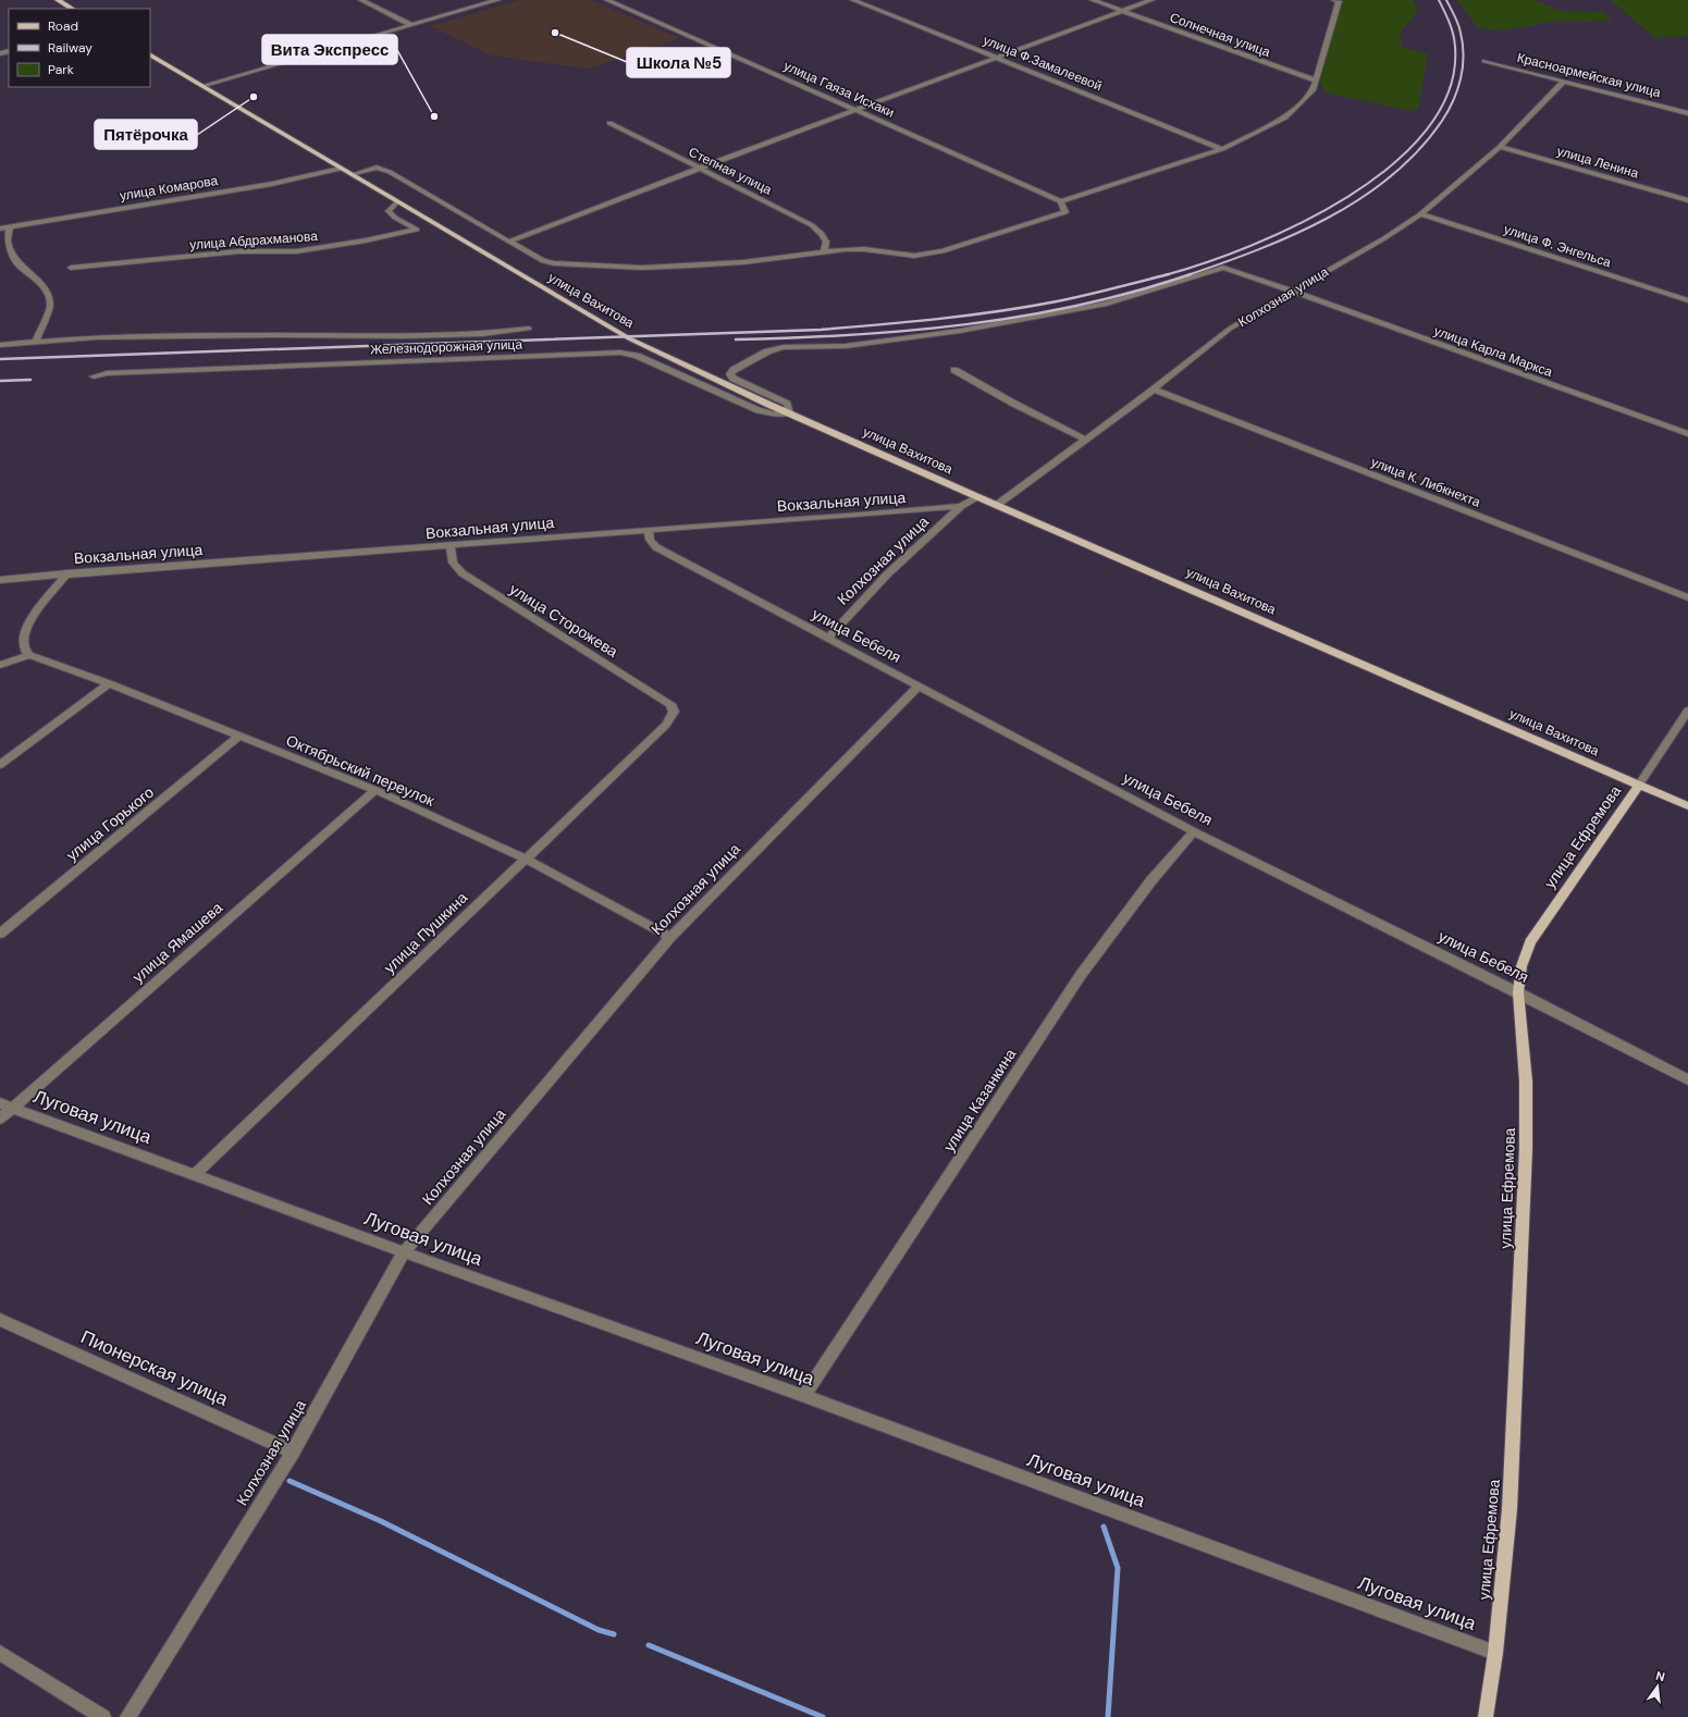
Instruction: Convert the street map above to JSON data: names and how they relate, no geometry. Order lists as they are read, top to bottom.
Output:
{
  "streets": {
    "main road": ["улица Вахитова", "улица Ефремова"],
    "street": [
      "Солнечная улица",
      "улица Ф.Замалеевой",
      "Красноармейская улица",
      "улица Гаяза Исхаки",
      "улица Ленина",
      "Степная улица",
      "улица Комарова",
      "улица Абдрахманова",
      "улица Ф. Энгельса",
      "Колхозная улица",
      "Железнодорожная улица",
      "улица Карла Маркса",
      "улица К. Либкнехта",
      "Вокзальная улица",
      "улица Сторожева",
      "улица Бебеля",
      "Октябрьский переулок",
      "улица Горького",
      "улица Пушкина",
      "улица Ямашева",
      "улица Казанкина",
      "Луговая улица",
      "Пионерская улица"
    ]
  },
  "crossings": [
    ["Красноармейская улица", "Колхозная улица"],
    ["улица Ленина", "Колхозная улица"],
    ["улица Комарова", "улица Вахитова"],
    ["улица Абдрахманова", "улица Вахитова"],
    ["улица Ф. Энгельса", "Колхозная улица"],
    ["Колхозная улица", "улица Вахитова"],
    ["Колхозная улица", "улица Карла Маркса"],
    ["Колхозная улица", "улица К. Либкнехта"],
    ["Колхозная улица", "Вокзальная улица"],
    ["Колхозная улица", "улица Бебеля"],
    ["Колхозная улица", "Октябрьский переулок"],
    ["Колхозная улица", "Луговая улица"],
    ["Колхозная улица", "Пионерская улица"],
    ["улица Вахитова", "Железнодорожная улица"],
    ["улица Вахитова", "улица Карла Маркса"],
    ["улица Вахитова", "Вокзальная улица"],
    ["улица Вахитова", "улица Ефремова"],
    ["Железнодорожная улица", "улица Карла Маркса"],
    ["Вокзальная улица", "улица Сторожева"],
    ["Вокзальная улица", "улица Бебеля"],
    ["улица Сторожева", "улица Пушкина"],
    ["улица Бебеля", "улица Ефремова"],
    ["улица Бебеля", "улица Казанкина"],
    ["Октябрьский переулок", "улица Горького"],
    ["Октябрьский переулок", "улица Пушкина"],
    ["Октябрьский переулок", "улица Ямашева"],
    ["улица Ефремова", "Луговая улица"],
    ["улица Пушкина", "Луговая улица"],
    ["улица Ямашева", "Луговая улица"],
    ["улица Казанкина", "Луговая улица"]
  ],
  "places": ["Школа №5", "Пятёрочка", "Вита Экспресс"],
  "legend": ["Road", "Railway", "Park"],
  "north": "top"
}
